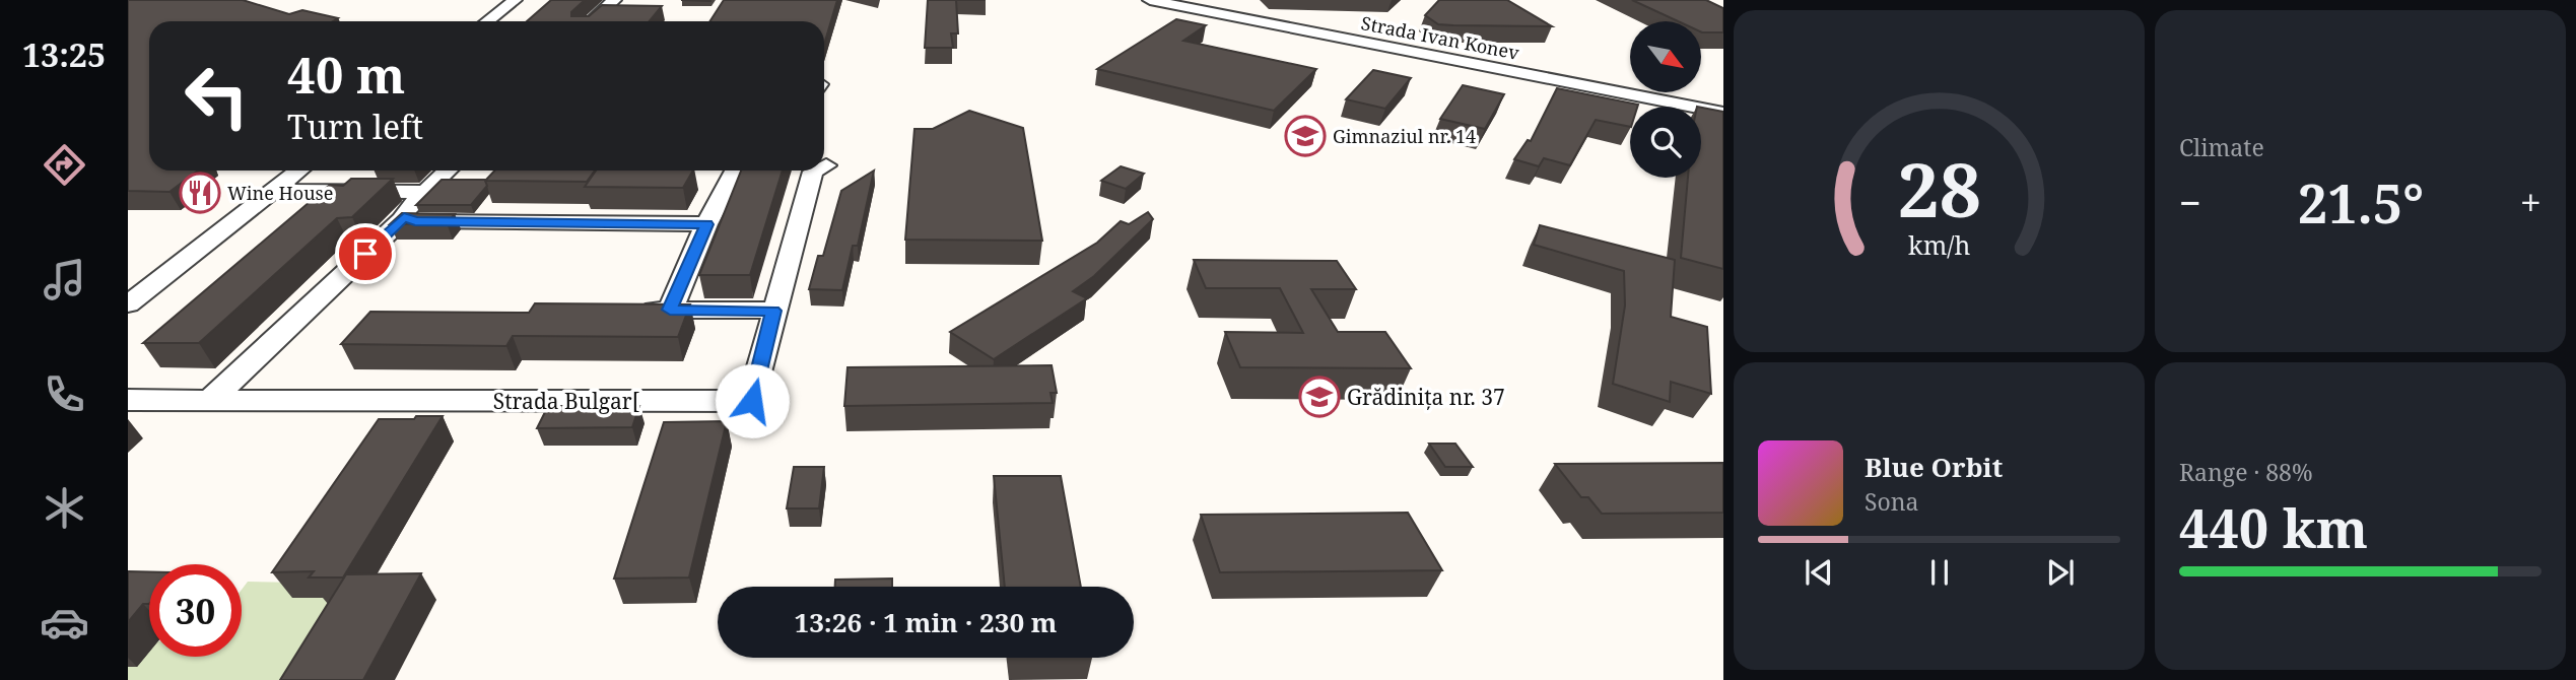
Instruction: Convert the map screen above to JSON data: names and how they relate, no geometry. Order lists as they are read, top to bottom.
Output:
{
  "streets": {
    "street": ["Strada Ivan Konev", "Strada Bulgar["]
  },
  "places": {
    "school or university": ["Gimnaziul nr. 14", "Grădinița nr. 37"],
    "restaurant": ["Wine House"]
  },
  "north": "bottom right",
  "page": {
    "tabs": "13:25",
    "tile": [
      "Climate",
      ["Range · 88%", "440 km"]
    ],
    "turn": ["40 m", "Turn left"],
    "heat": ["−", "21.5°", "+"],
    "song": ["Blue Orbit", "Sona"],
    "limit": "30",
    "trip": "13:26 · 1 min · 230 m",
    "gauge": ["28", "km/h"]
  }
}
